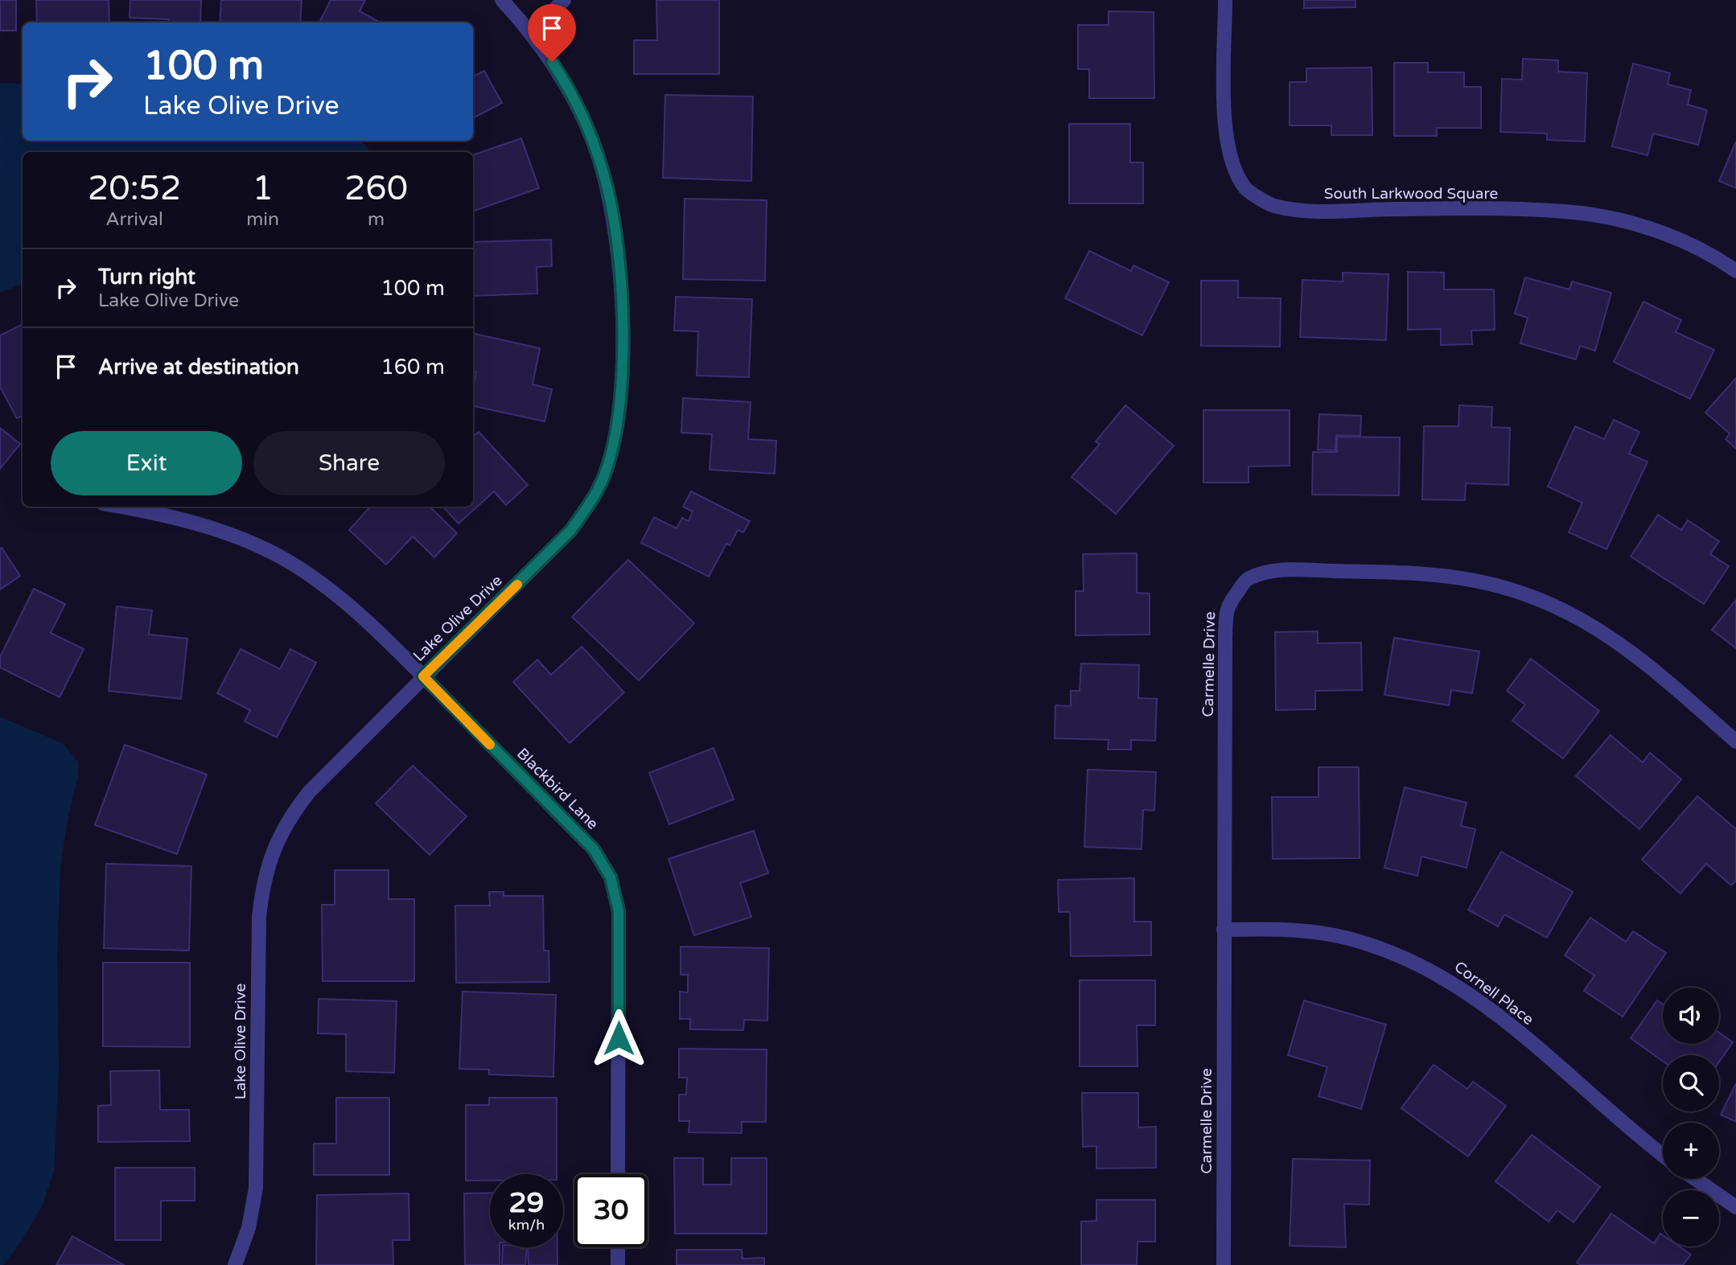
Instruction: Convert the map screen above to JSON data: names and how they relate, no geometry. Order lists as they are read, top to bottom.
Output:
{
  "streets": {
    "street": [
      "South Larkwood Square",
      "Lake Olive Drive",
      "Carmelle Drive",
      "Blackbird Lane",
      "Cornell Place"
    ]
  },
  "crossings": [
    ["Lake Olive Drive", "Blackbird Lane"],
    ["Carmelle Drive", "Cornell Place"]
  ],
  "page": {
    "turn": ["100 m", "Lake Olive Drive"],
    "eta": [
      "20:52",
      "Arrival",
      "1",
      "min",
      "260",
      "m"
    ],
    "list": [
      {
        "name": "Turn right",
        "note": "Lake Olive Drive",
        "value": "100 m"
      },
      {
        "name": "Arrive at destination",
        "value": "160 m"
      }
    ],
    "buttons": ["Exit", "Share"],
    "map_buttons": ["+", "−"],
    "speed": "29 km/h",
    "limit": "30"
  }
}
